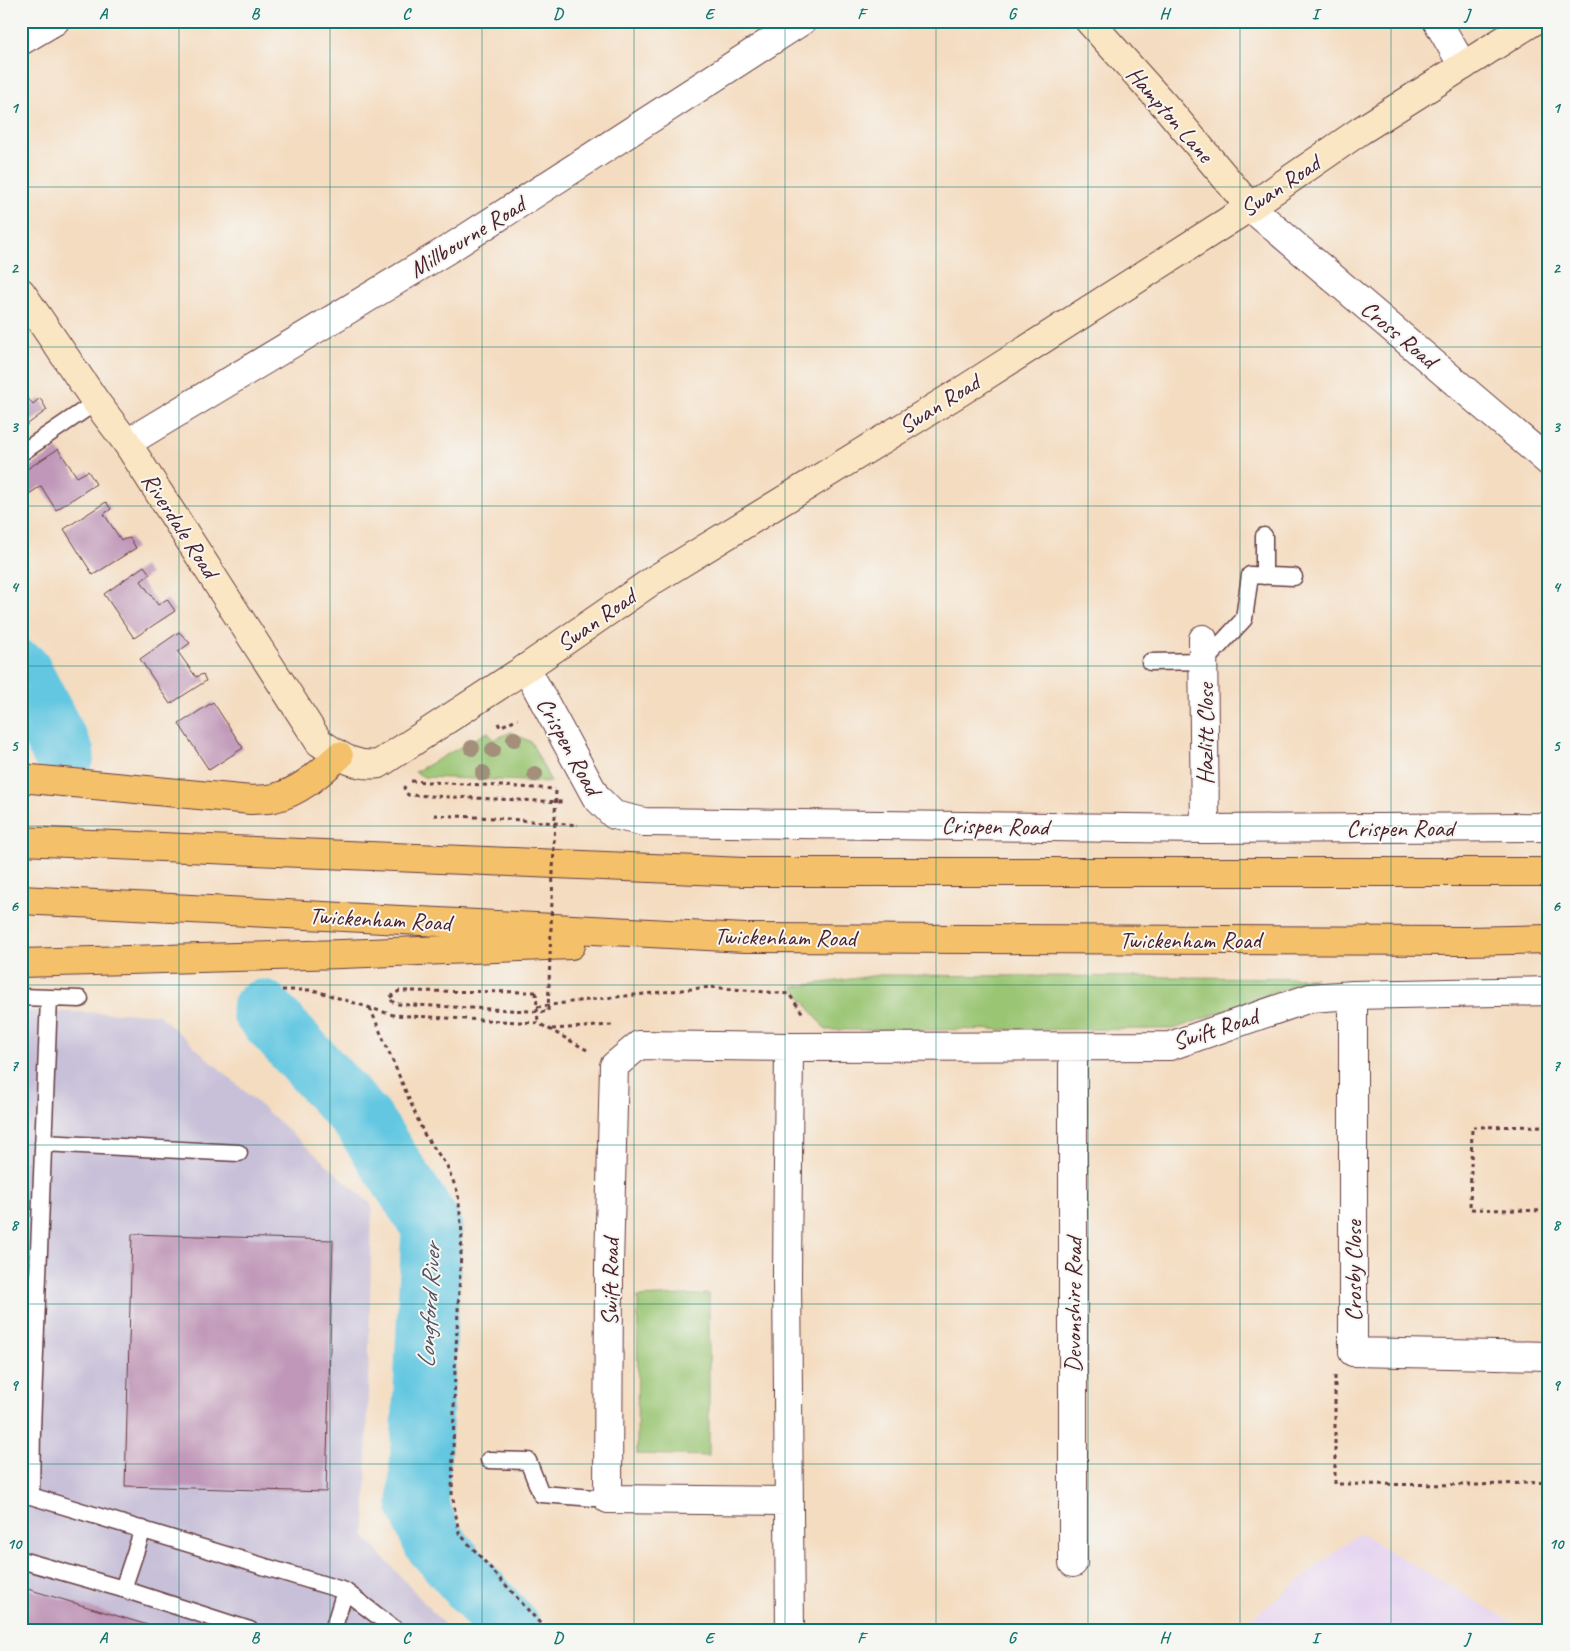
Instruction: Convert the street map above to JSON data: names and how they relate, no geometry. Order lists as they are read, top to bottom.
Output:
{
  "streets": {
    "highway": ["Twickenham Road"],
    "street": [
      "Hampton Lane",
      "Swan Road",
      "Millbourne Road",
      "Cross Road",
      "Riverdale Road",
      "Hazlitt Close",
      "Crispen Road",
      "Swift Road",
      "Crosby Close",
      "Devonshire Road"
    ]
  },
  "crossings": [
    ["Hampton Lane", "Swan Road"],
    ["Hampton Lane", "Cross Road"],
    ["Swan Road", "Cross Road"],
    ["Swan Road", "Riverdale Road"],
    ["Swan Road", "Crispen Road"],
    ["Millbourne Road", "Riverdale Road"],
    ["Hazlitt Close", "Crispen Road"],
    ["Swift Road", "Crosby Close"],
    ["Swift Road", "Devonshire Road"]
  ],
  "water": ["Longford River"],
  "grid": {
    "columns": [
      "A",
      "B",
      "C",
      "D",
      "E",
      "F",
      "G",
      "H",
      "I",
      "J"
    ],
    "rows": [
      "1",
      "2",
      "3",
      "4",
      "5",
      "6",
      "7",
      "8",
      "9",
      "10"
    ]
  }
}
